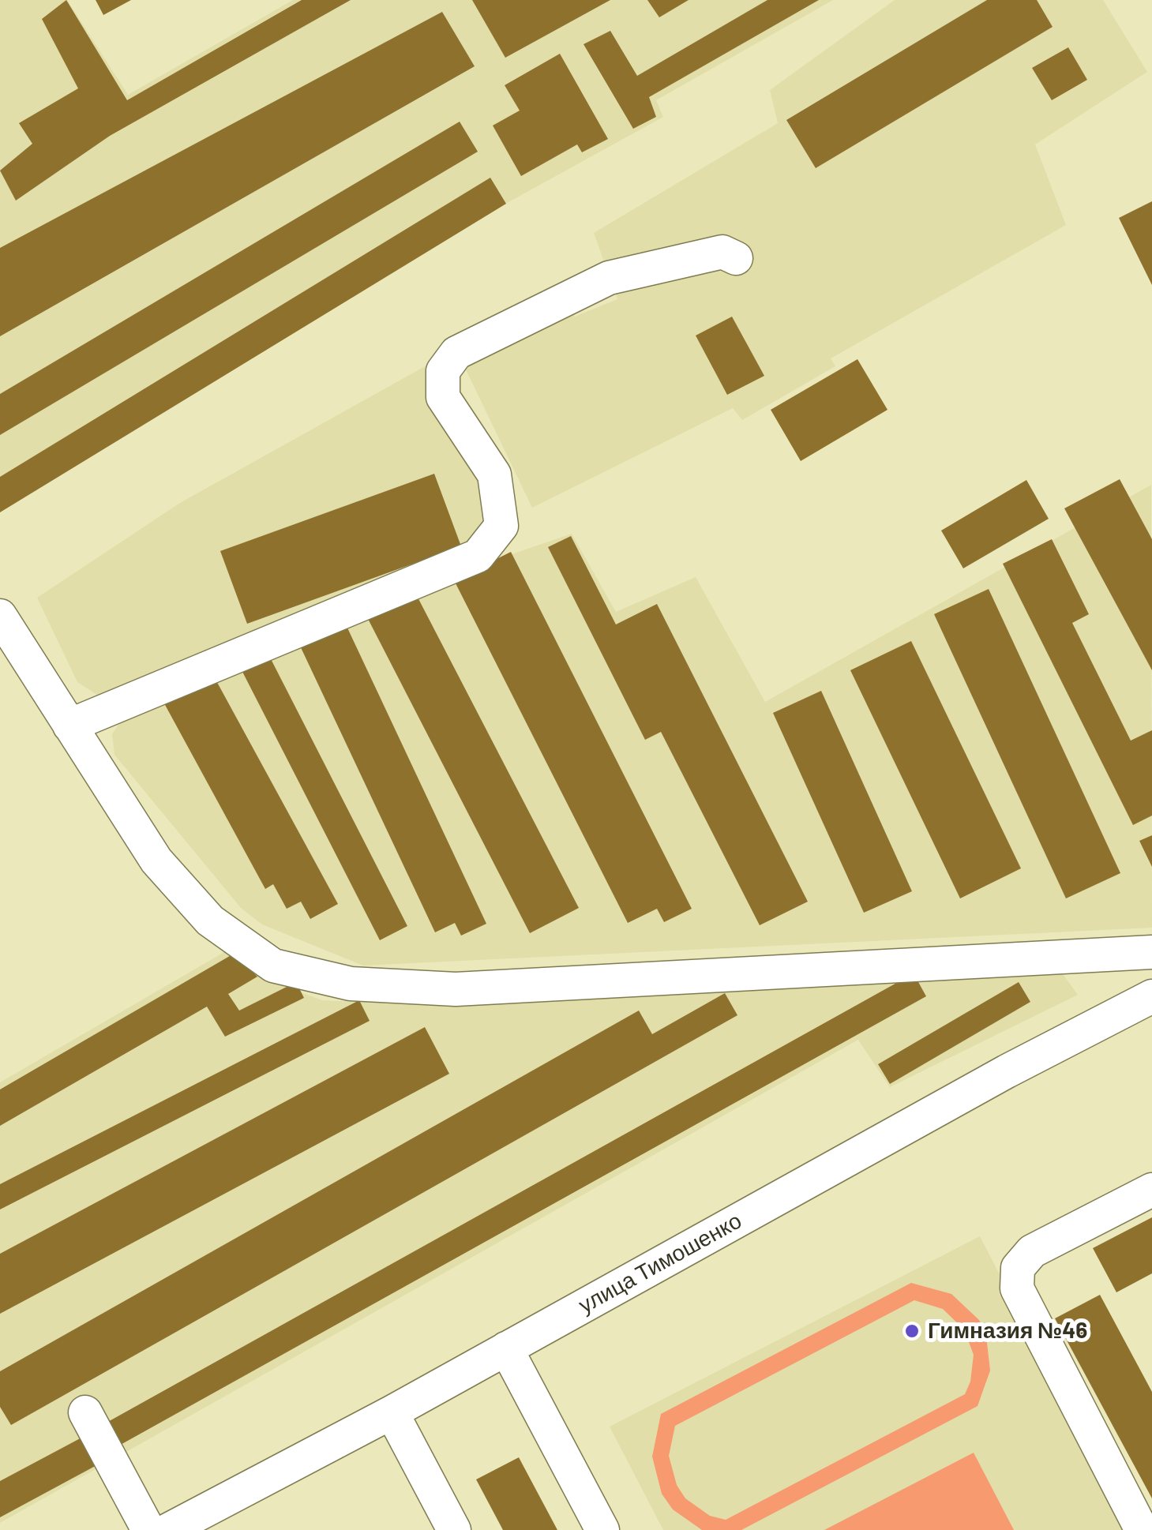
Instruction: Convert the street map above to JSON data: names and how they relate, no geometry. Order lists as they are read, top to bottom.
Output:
{
  "streets": {
    "street": ["улица Тимошенко"]
  },
  "places": ["Гимназия №46"]
}
